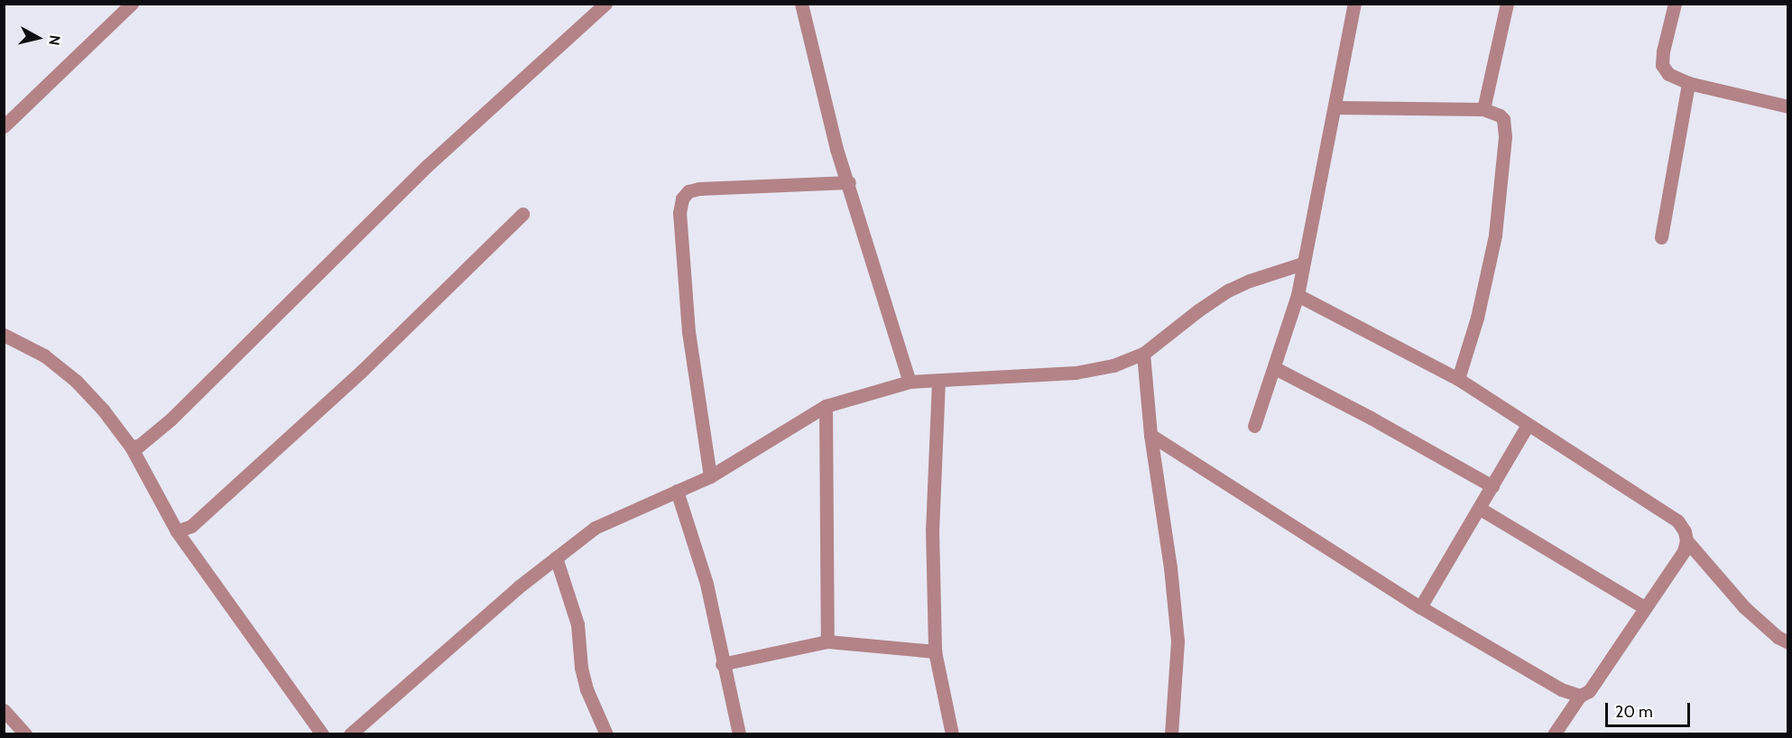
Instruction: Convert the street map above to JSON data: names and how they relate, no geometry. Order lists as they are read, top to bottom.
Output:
{
  "scale_bar": "20 m",
  "north": "right"
}
